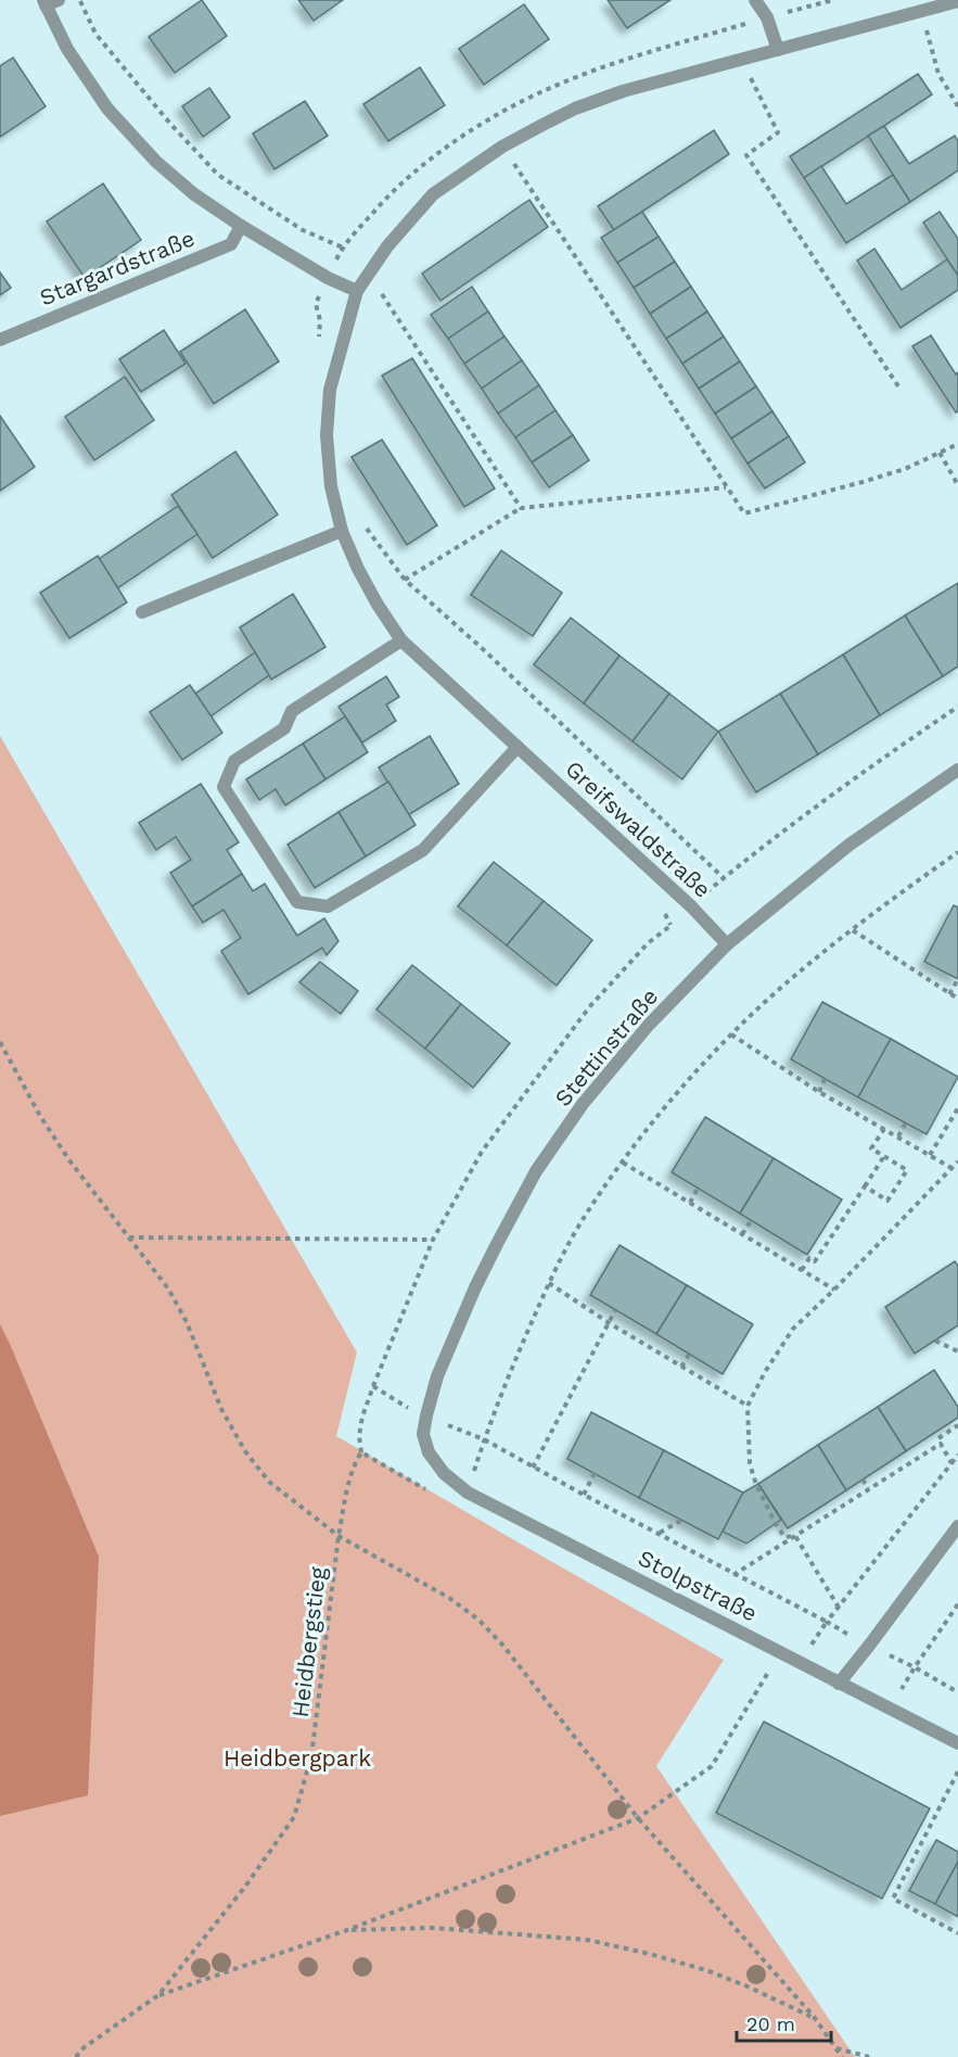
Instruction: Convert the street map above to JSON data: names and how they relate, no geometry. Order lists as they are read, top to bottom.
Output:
{
  "streets": {
    "street": [
      "Stargardstraße",
      "Greifswaldstraße",
      "Stettinstraße",
      "Stolpstraße"
    ],
    "path": ["Heidbergstieg"]
  },
  "crossings": [
    ["Stargardstraße", "Greifswaldstraße"],
    ["Greifswaldstraße", "Stettinstraße"],
    ["Stettinstraße", "Stolpstraße"]
  ],
  "parks": ["Heidbergpark"],
  "scale_bar": "20 m"
}
